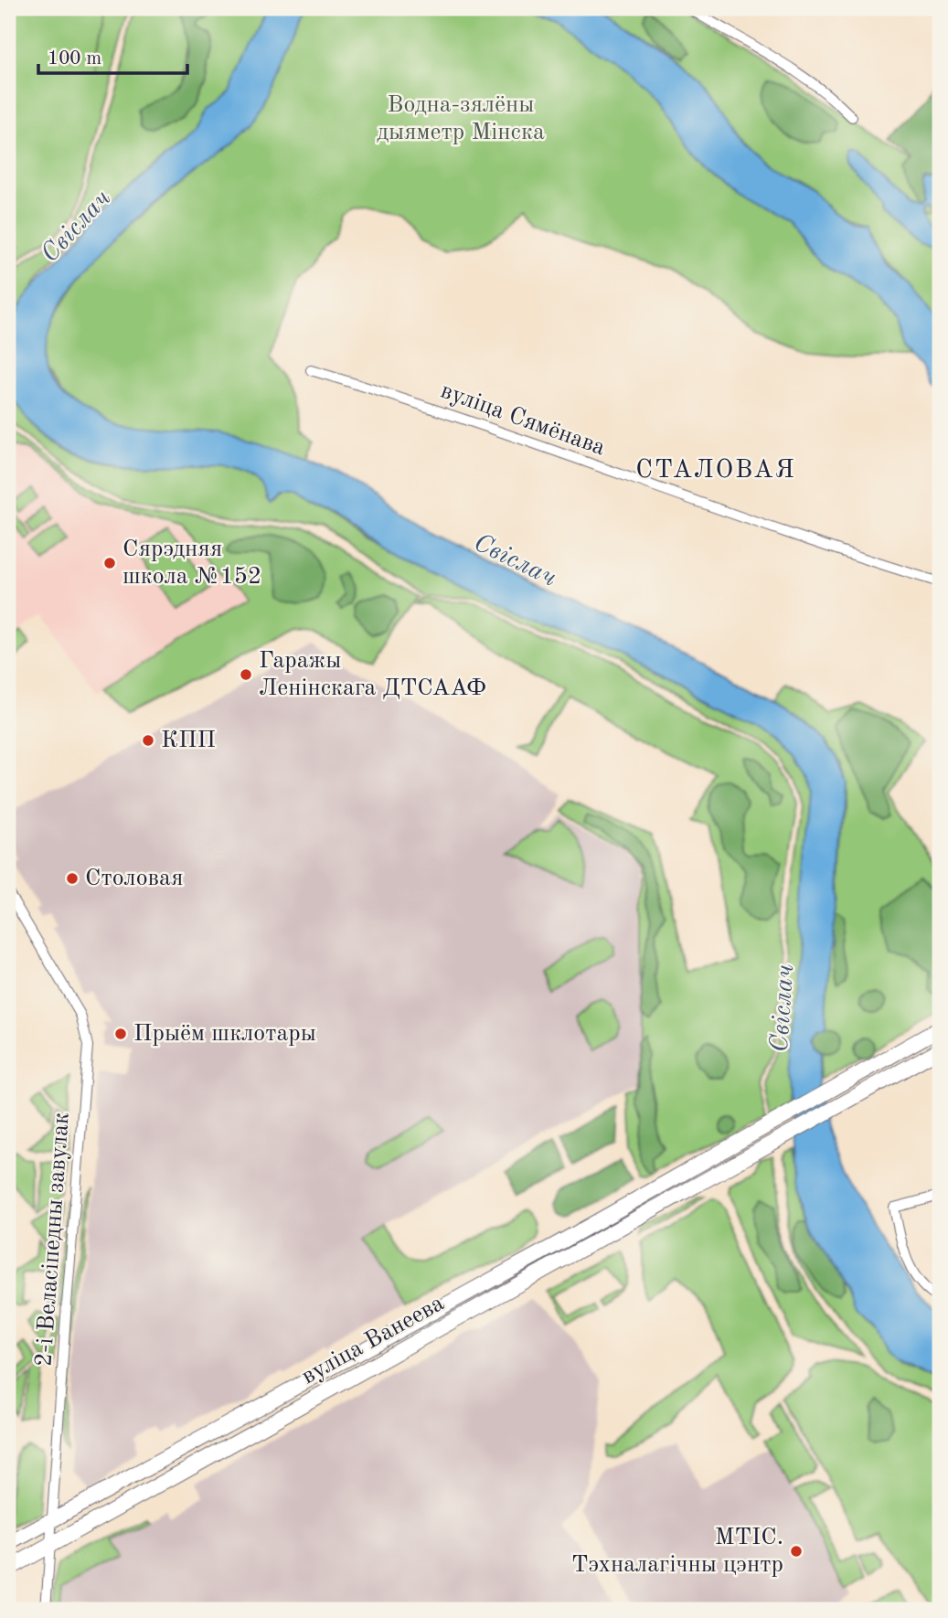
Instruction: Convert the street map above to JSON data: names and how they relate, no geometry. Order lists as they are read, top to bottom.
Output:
{
  "streets": {
    "main road": ["вуліца Ванеева"],
    "street": ["вуліца Сямёнава", "2-і Веласіпедны завулак"]
  },
  "crossings": [
    ["2-і Веласіпедны завулак", "вуліца Ванеева"]
  ],
  "districts": ["СТАЛОВАЯ"],
  "water": ["Свіслач"],
  "parks": ["Водна-зялёны дыяметр Мінска"],
  "places": [
    "Сярэдняя школа №152",
    "Гаражы Ленінскага ДТСААФ",
    "КПП",
    "Столовая",
    "Прыём шклотары",
    "МТІС. Тэхналагічны цэнтр"
  ],
  "scale_bar": "100 m"
}
